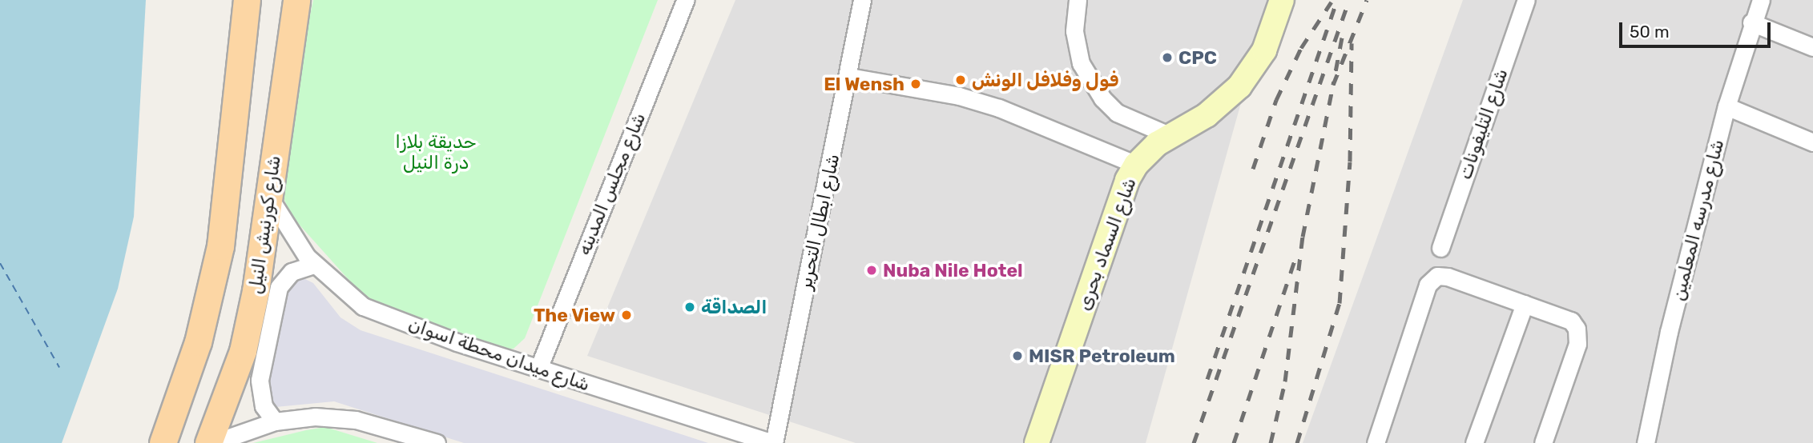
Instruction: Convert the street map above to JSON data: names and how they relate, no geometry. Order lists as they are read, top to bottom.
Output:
{
  "streets": {
    "main road": ["شارع كورنيش النيل"],
    "street": [
      "شارع التليفونات",
      "شارع مجلس المدينه",
      "شارع مدرسه المعلمين",
      "شارع ابطال التحرير",
      "شارع السماد بحرى",
      "شارع ميدان محطة اسوان"
    ]
  },
  "crossings": [
    ["شارع مجلس المدينه", "شارع ميدان محطة اسوان"],
    ["شارع ابطال التحرير", "شارع ميدان محطة اسوان"],
    ["شارع كورنيش النيل", "شارع ميدان محطة اسوان"]
  ],
  "parks": ["حديقة بلازا درة النيل"],
  "places": [
    "CPC",
    "فول وفلافل الونش",
    "El Wensh",
    "Nuba Nile Hotel",
    "الصداقة",
    "The View",
    "MISR Petroleum"
  ],
  "scale_bar": "50 m"
}
